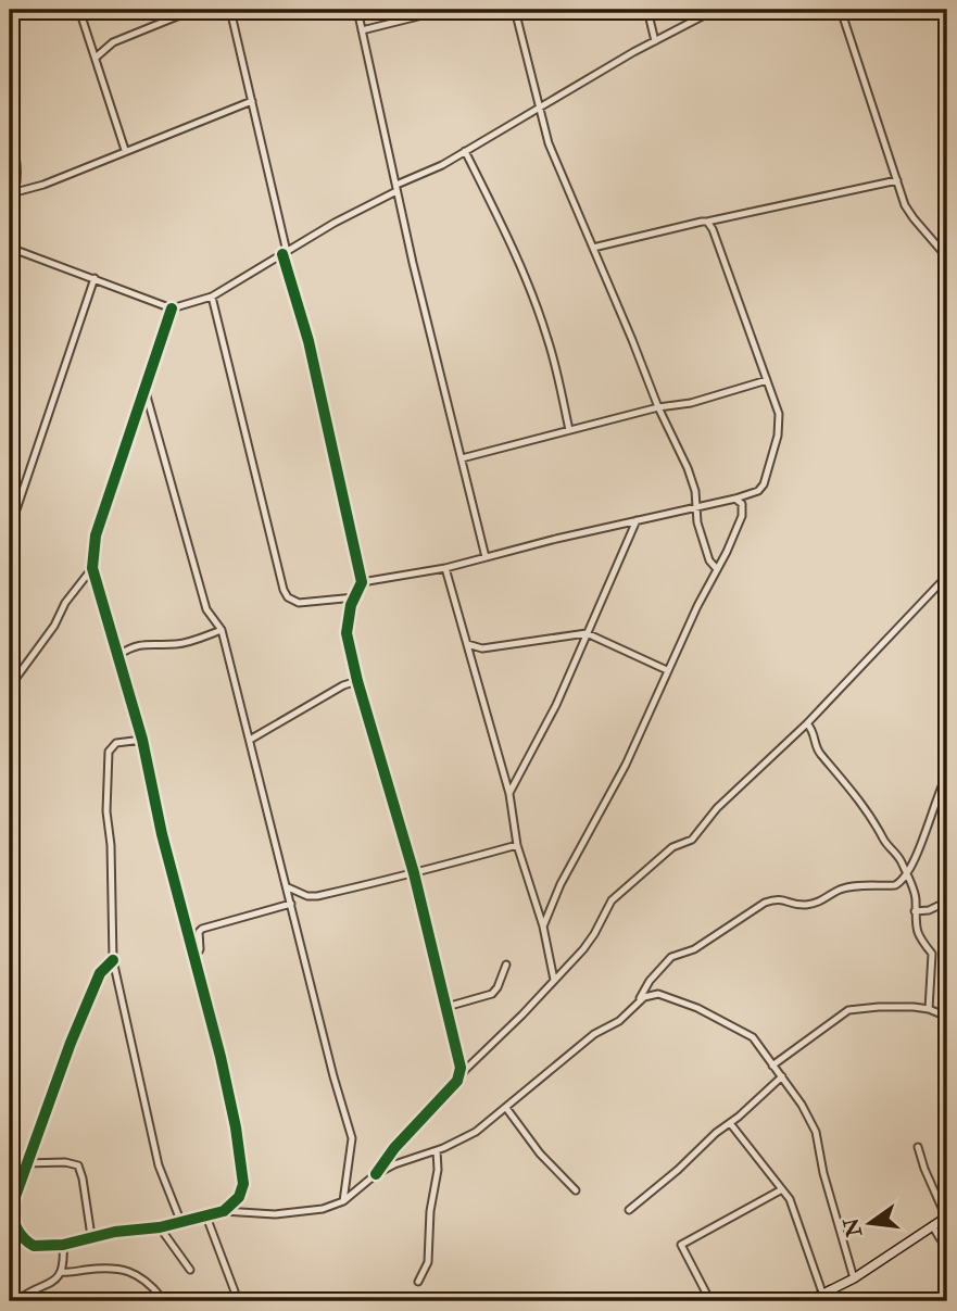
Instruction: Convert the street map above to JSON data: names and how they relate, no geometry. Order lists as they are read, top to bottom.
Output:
{
  "north": "left"
}
